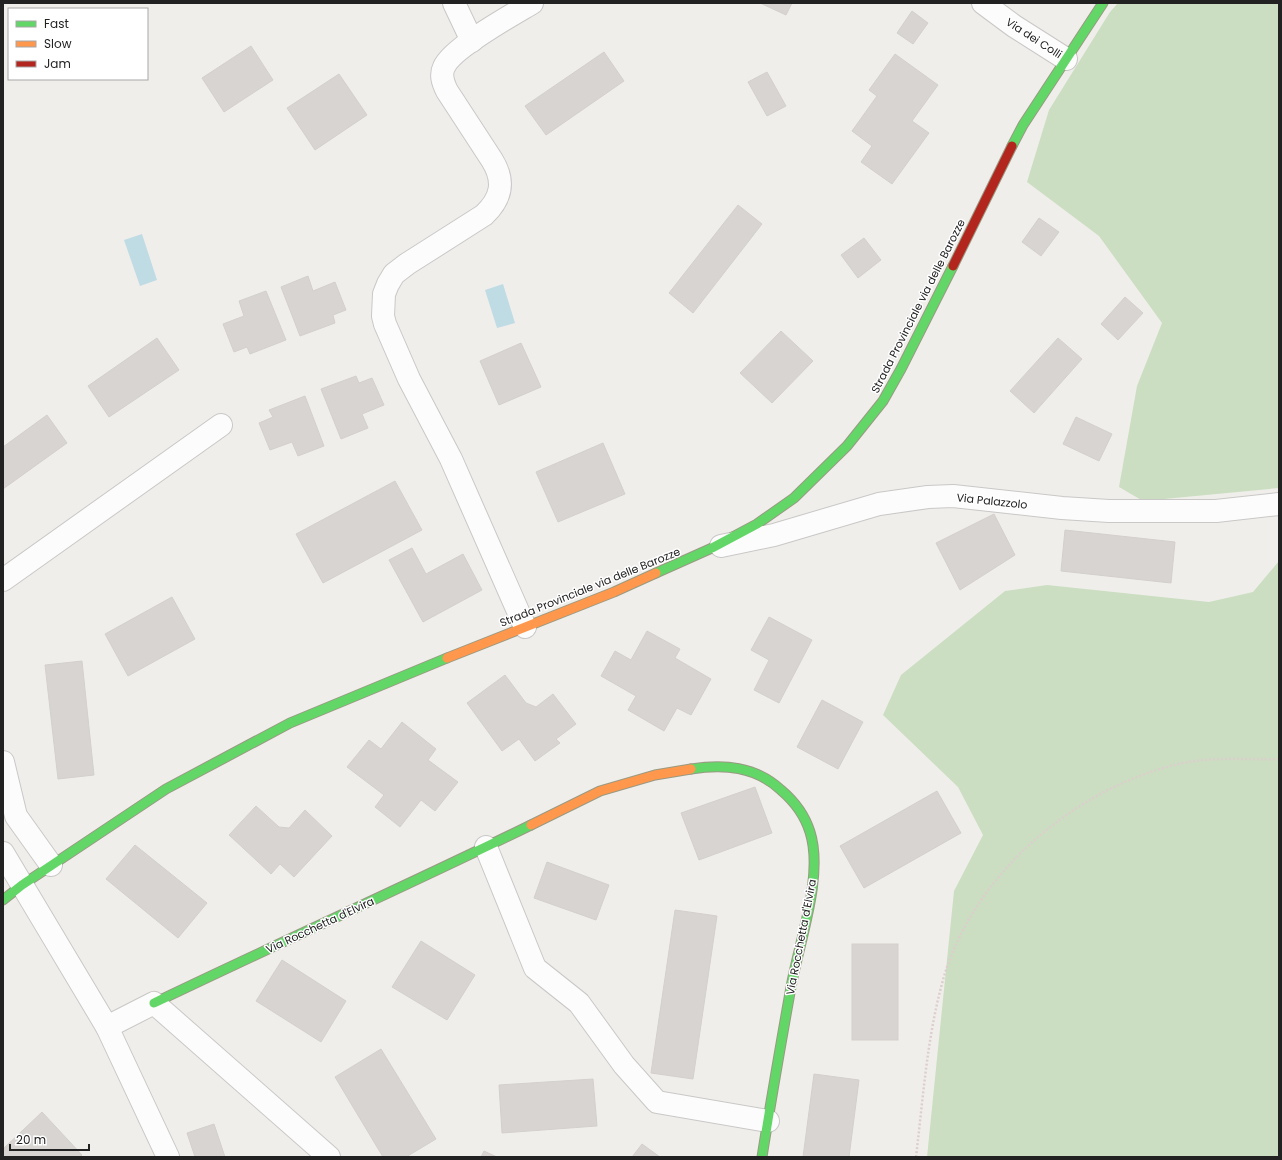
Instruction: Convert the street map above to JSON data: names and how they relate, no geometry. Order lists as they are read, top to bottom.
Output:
{
  "streets": {
    "main road": ["Strada Provinciale via delle Barozze", "Via Rocchetta d'Elvira"],
    "street": ["Via dei Colli", "Via Palazzolo"]
  },
  "crossings": [
    ["Via dei Colli", "Strada Provinciale via delle Barozze"],
    ["Strada Provinciale via delle Barozze", "Via Palazzolo"]
  ],
  "legend": ["Fast", "Slow", "Jam"],
  "scale_bar": "20 m"
}
